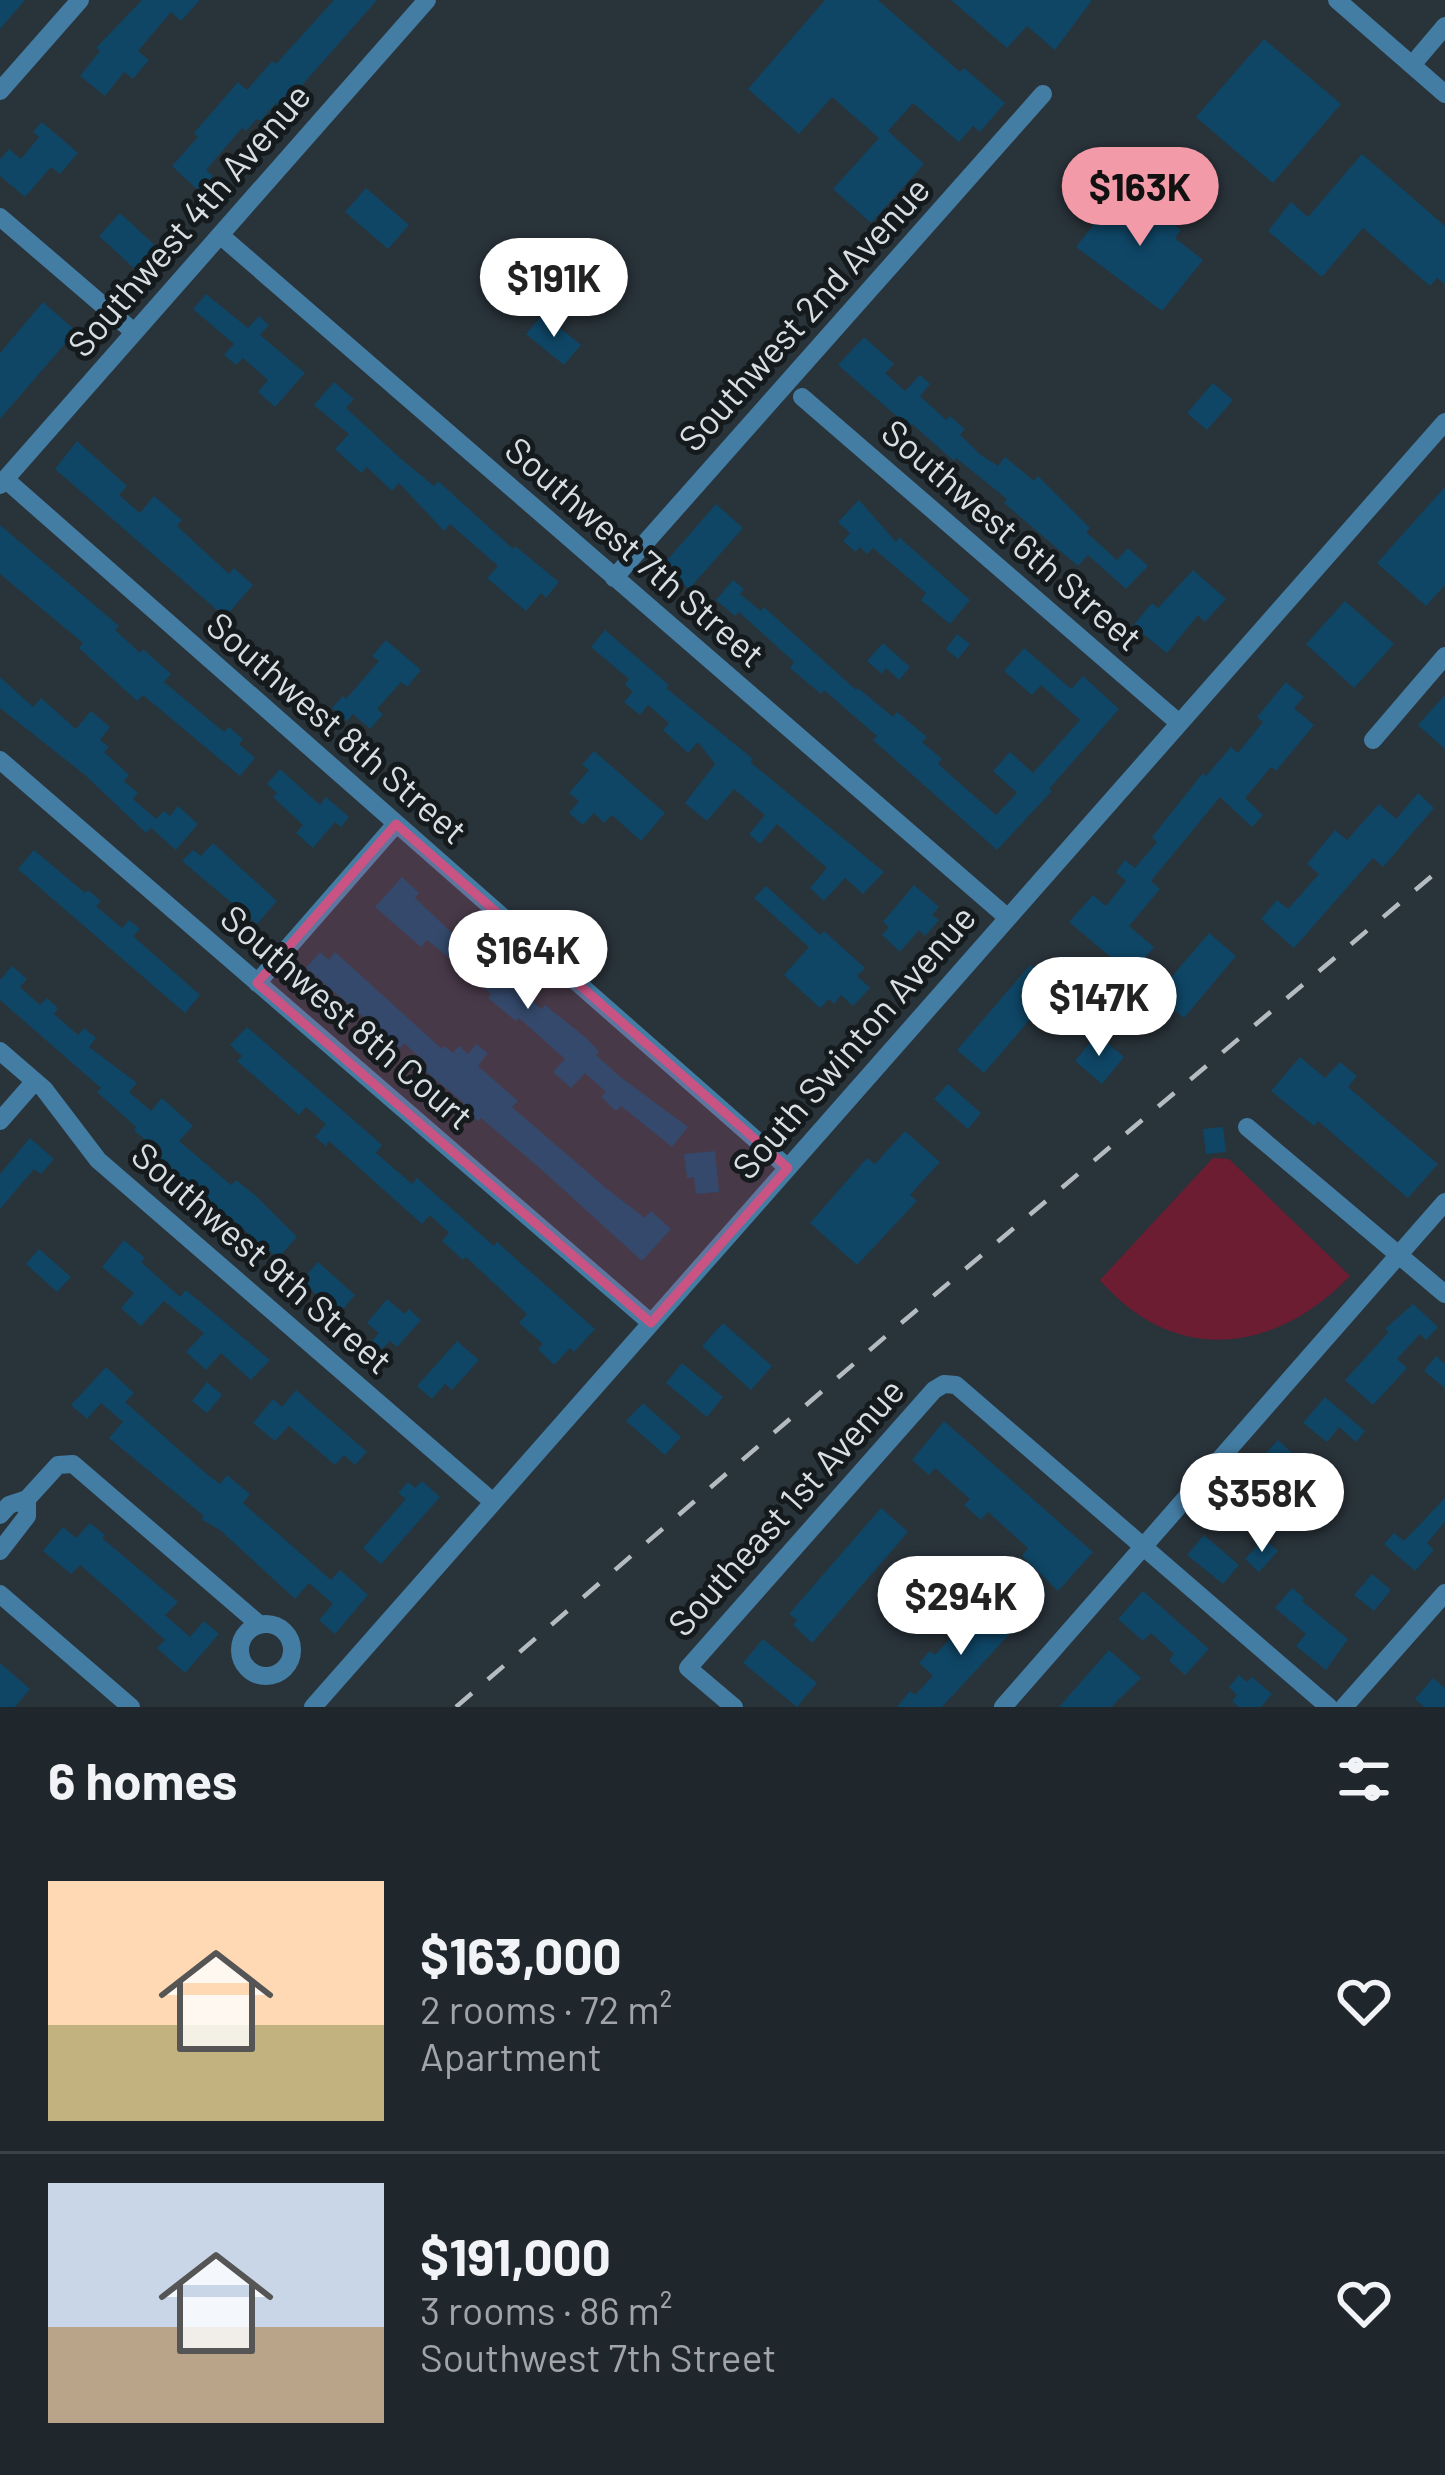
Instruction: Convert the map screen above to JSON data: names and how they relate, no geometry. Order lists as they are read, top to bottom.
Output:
{
  "streets": {
    "street": [
      "Southwest 4th Avenue",
      "Southwest 2nd Avenue",
      "Southwest 6th Street",
      "Southwest 7th Street",
      "Southwest 8th Street",
      "Southwest 8th Court",
      "South Swinton Avenue",
      "Southwest 9th Street",
      "Southeast 1st Avenue"
    ]
  },
  "crossings": [
    ["Southwest 4th Avenue", "Southwest 7th Street"],
    ["Southwest 4th Avenue", "Southwest 8th Street"],
    ["Southwest 2nd Avenue", "Southwest 7th Street"],
    ["Southwest 6th Street", "South Swinton Avenue"],
    ["Southwest 7th Street", "South Swinton Avenue"],
    ["Southwest 8th Street", "South Swinton Avenue"],
    ["Southwest 8th Court", "South Swinton Avenue"],
    ["South Swinton Avenue", "Southwest 9th Street"]
  ],
  "page": {
    "price": [
      "$163K",
      "$191K",
      "$164K",
      "$147K",
      "$358K",
      "$294K"
    ],
    "heading": "6 homes",
    "list": [
      {
        "name": "$163,000",
        "note": "2 rooms · 72 m² · Apartment"
      },
      {
        "name": "$191,000",
        "note": "3 rooms · 86 m² · Southwest 7th Street"
      }
    ]
  }
}
